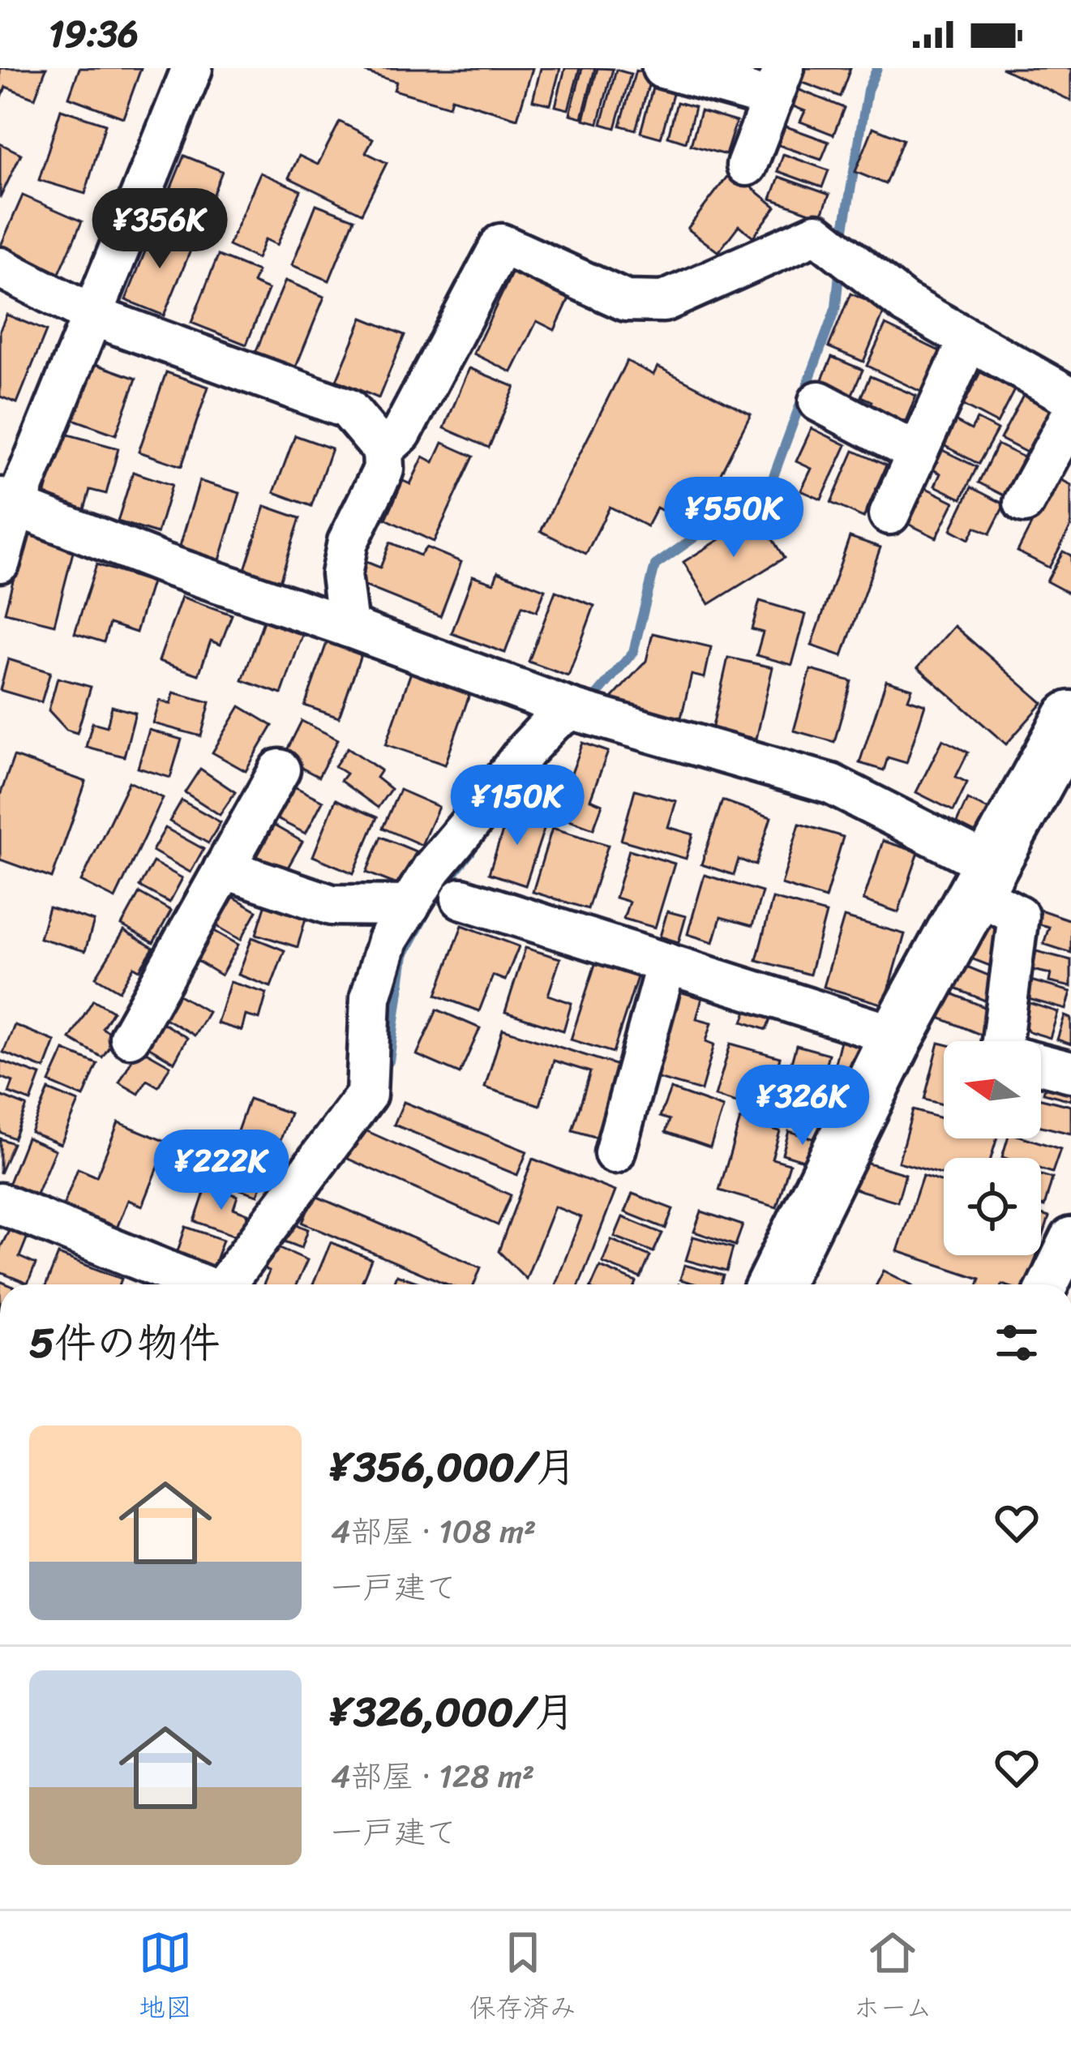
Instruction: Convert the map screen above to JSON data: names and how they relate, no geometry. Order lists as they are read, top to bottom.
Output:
{
  "north": "left",
  "page": {
    "status": "19:36",
    "price": [
      "¥356K",
      "¥550K",
      "¥150K",
      "¥326K",
      "¥222K"
    ],
    "heading": "5件の物件",
    "list": [
      {
        "name": "¥356,000/月",
        "note": "4部屋 · 108 m² · 一戸建て"
      },
      {
        "name": "¥326,000/月",
        "note": "4部屋 · 128 m² · 一戸建て"
      }
    ],
    "tabs": ["地図", "保存済み", "ホーム"]
  }
}
